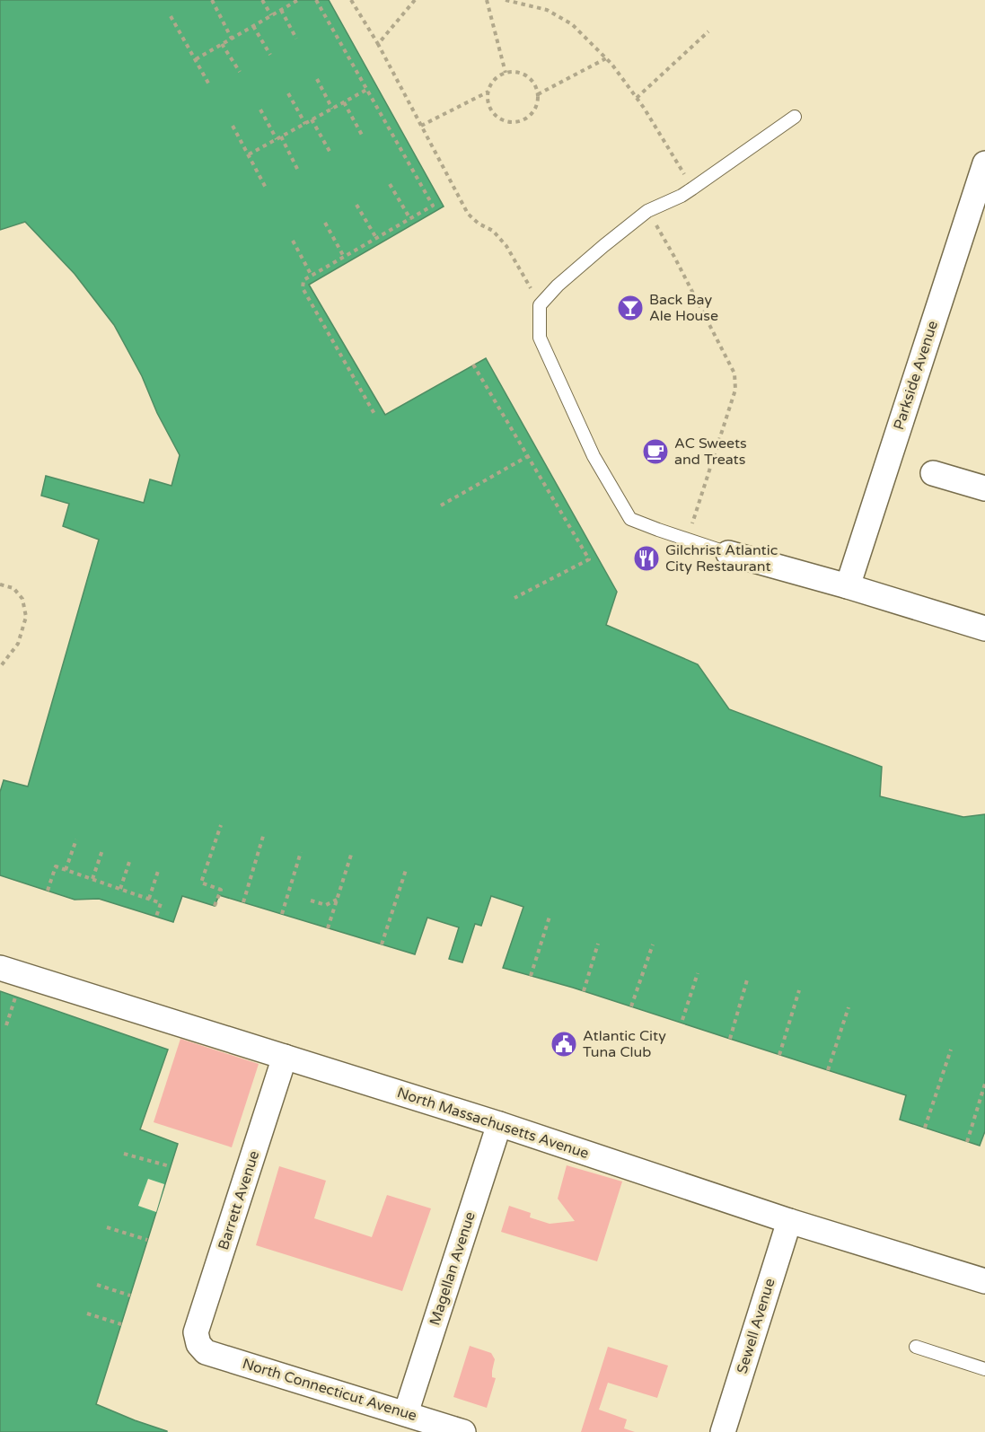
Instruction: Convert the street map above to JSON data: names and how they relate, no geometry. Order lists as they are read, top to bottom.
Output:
{
  "streets": {
    "street": [
      "Parkside Avenue",
      "North Massachusetts Avenue",
      "Barrett Avenue",
      "Magellan Avenue",
      "Sewell Avenue",
      "North Connecticut Avenue"
    ]
  },
  "crossings": [
    ["North Massachusetts Avenue", "Barrett Avenue"],
    ["North Massachusetts Avenue", "Magellan Avenue"],
    ["North Massachusetts Avenue", "Sewell Avenue"],
    ["Barrett Avenue", "North Connecticut Avenue"],
    ["Magellan Avenue", "North Connecticut Avenue"]
  ],
  "places": {
    "bar": ["Back Bay Ale House"],
    "cafe": ["AC Sweets and Treats"],
    "restaurant": ["Gilchrist Atlantic City Restaurant"],
    "public building": ["Atlantic City Tuna Club"]
  }
}
